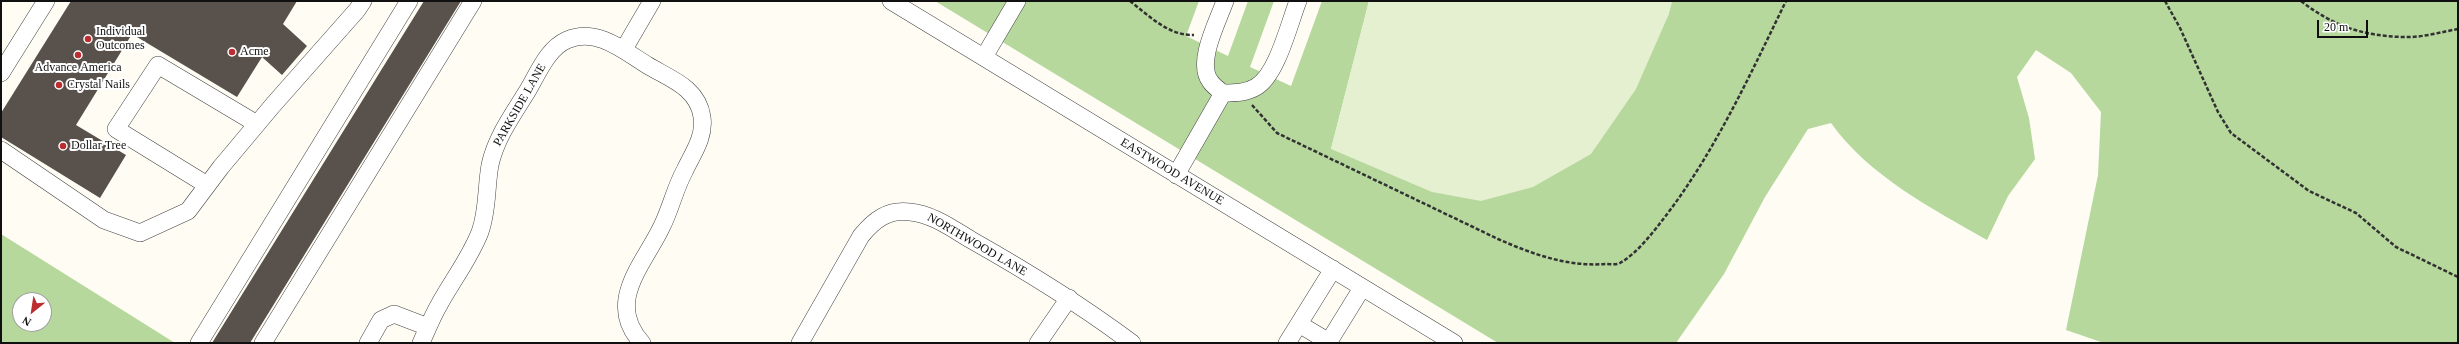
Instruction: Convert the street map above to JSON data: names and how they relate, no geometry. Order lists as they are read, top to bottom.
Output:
{
  "streets": {
    "street": ["PARKSIDE LANE", "EASTWOOD AVENUE", "NORTHWOOD LANE"]
  },
  "places": [
    "Individual Outcomes",
    "Acme",
    "Advance America",
    "Crystal Nails",
    "Dollar Tree"
  ],
  "scale_bar": "20 m",
  "north": "bottom left"
}
